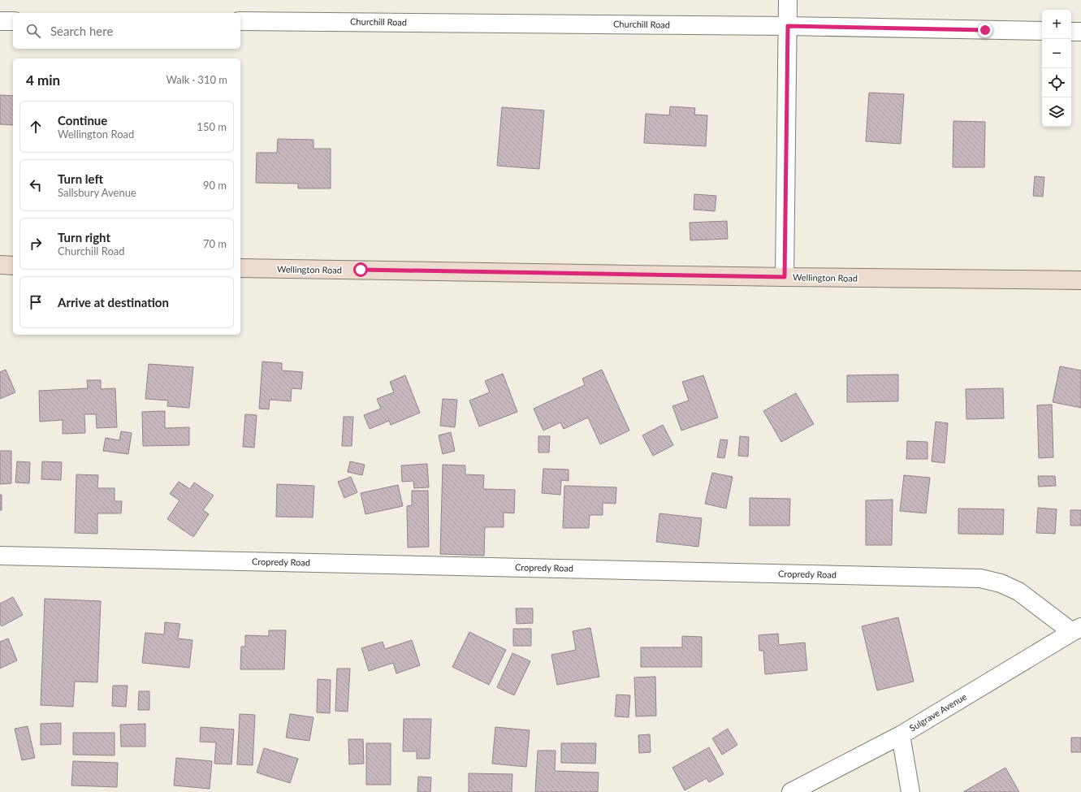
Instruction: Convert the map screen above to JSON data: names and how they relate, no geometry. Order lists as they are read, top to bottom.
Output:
{
  "streets": {
    "main road": ["Wellington Road"],
    "street": ["Churchill Road", "Cropredy Road", "Sulgrave Avenue"]
  },
  "crossings": [
    ["Cropredy Road", "Sulgrave Avenue"]
  ],
  "page": {
    "map_buttons": ["+", "−"],
    "search": "Search here",
    "heading": ["4 min", "Walk · 310 m"],
    "list": [
      ["Continue", "Wellington Road", "150 m"],
      ["Turn left", "Sallsbury Avenue", "90 m"],
      ["Turn right", "Churchill Road", "70 m"],
      "Arrive at destination"
    ]
  }
}
